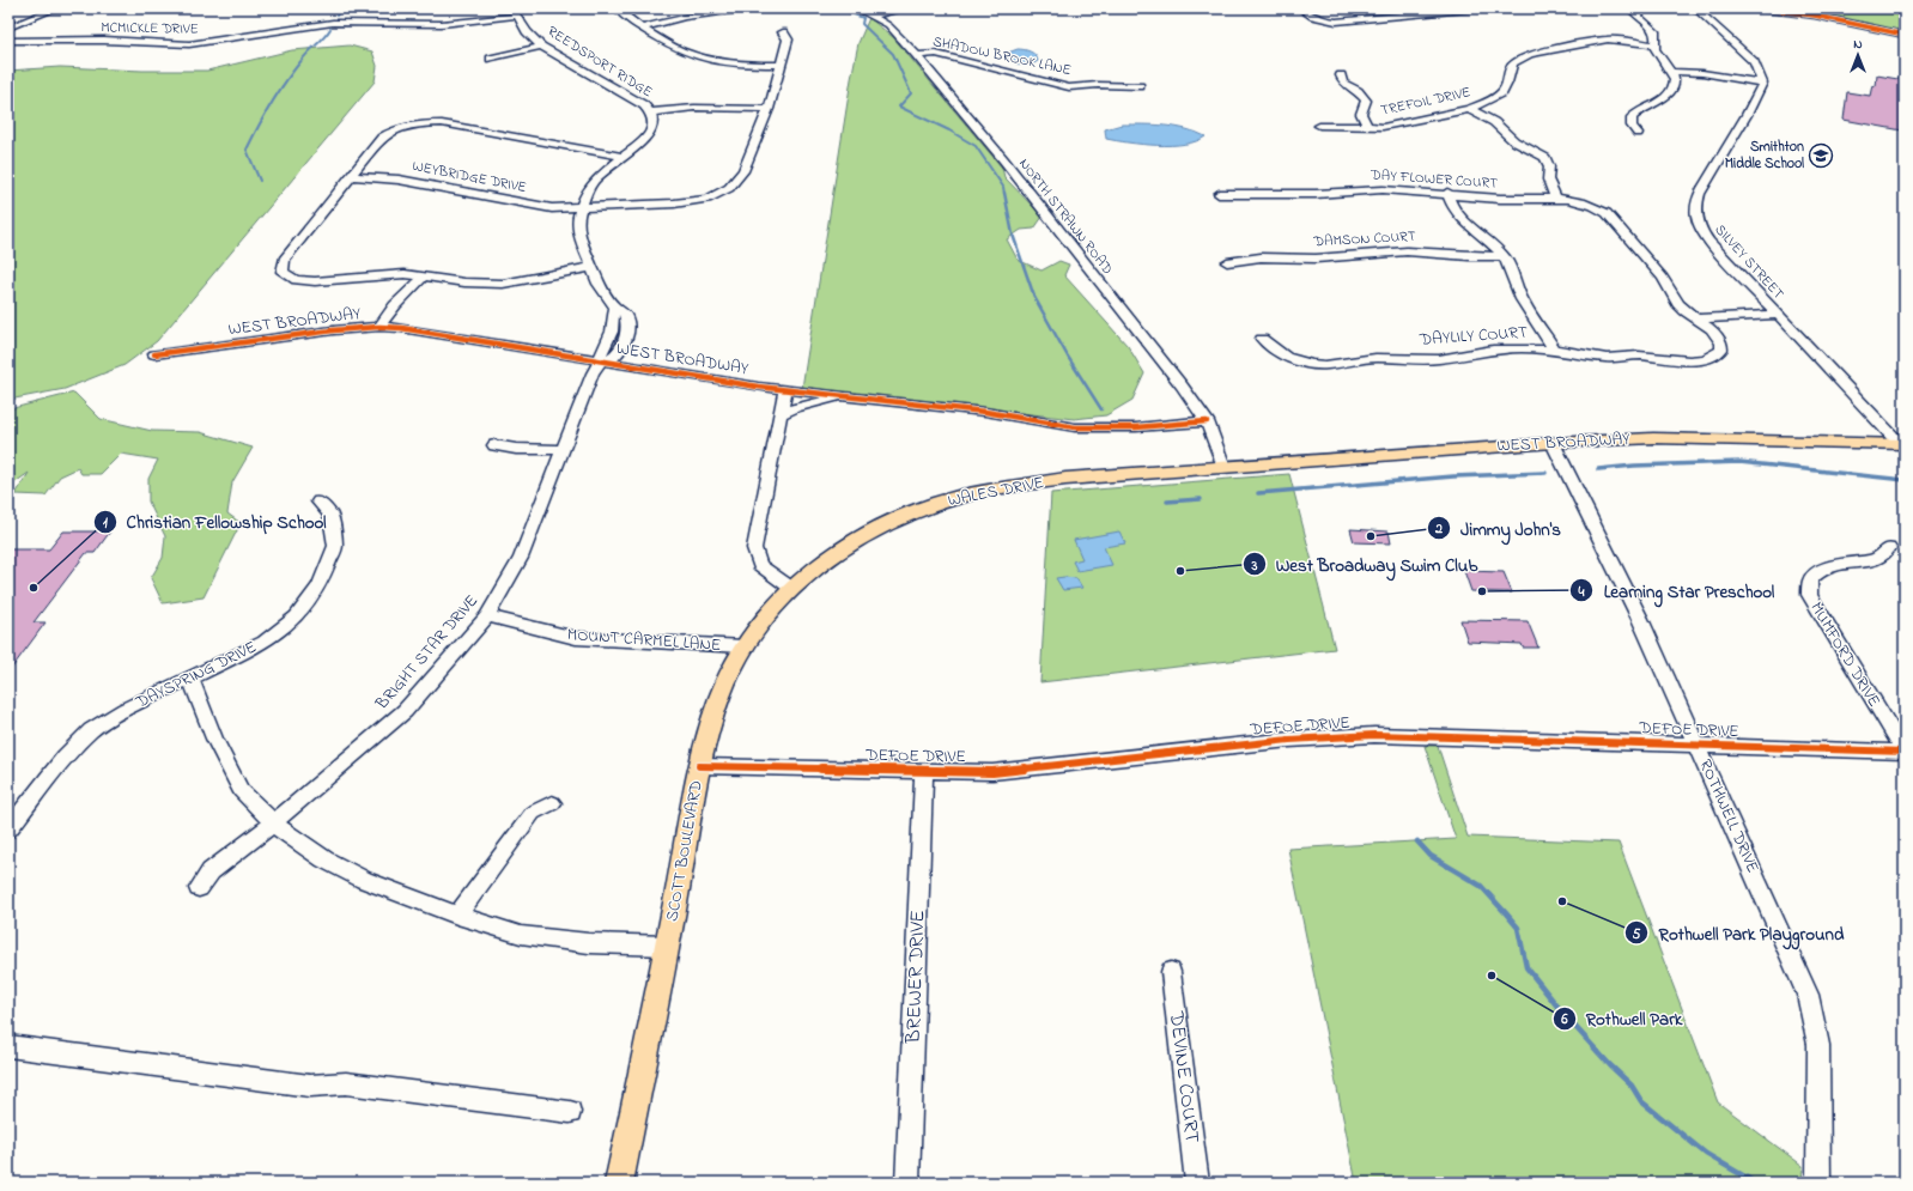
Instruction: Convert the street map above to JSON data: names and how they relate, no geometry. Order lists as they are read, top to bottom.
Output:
{
  "streets": {
    "main road": ["WEST BROADWAY", "WALES DRIVE", "SCOTT BOULEVARD"],
    "street": [
      "MCMICKLE DRIVE",
      "SHADOW BROOK LANE",
      "REEDSPORT RIDGE",
      "TREFOIL DRIVE",
      "WEYBRIDGE DRIVE",
      "DAY FLOWER COURT",
      "NORTH STRAWN ROAD",
      "DAMSON COURT",
      "SILVEY STREET",
      "DAYLILY COURT",
      "MOUNT CARMEL LANE",
      "BRIGHT STAR DRIVE",
      "MUMFORD DRIVE",
      "DAYSPRING DRIVE",
      "DEFOE DRIVE",
      "ROTHWELL DRIVE",
      "BREWER DRIVE",
      "DEVINE COURT"
    ]
  },
  "crossings": [
    ["MCMICKLE DRIVE", "REEDSPORT RIDGE"],
    ["SHADOW BROOK LANE", "NORTH STRAWN ROAD"],
    ["REEDSPORT RIDGE", "WEYBRIDGE DRIVE"],
    ["REEDSPORT RIDGE", "WEST BROADWAY"],
    ["REEDSPORT RIDGE", "BRIGHT STAR DRIVE"],
    ["DAY FLOWER COURT", "DAYLILY COURT"],
    ["NORTH STRAWN ROAD", "WEST BROADWAY"],
    ["NORTH STRAWN ROAD", "WALES DRIVE"],
    ["SILVEY STREET", "WEST BROADWAY"],
    ["WEST BROADWAY", "WALES DRIVE"],
    ["WEST BROADWAY", "BRIGHT STAR DRIVE"],
    ["WEST BROADWAY", "ROTHWELL DRIVE"],
    ["WALES DRIVE", "SCOTT BOULEVARD"],
    ["MOUNT CARMEL LANE", "BRIGHT STAR DRIVE"],
    ["MOUNT CARMEL LANE", "SCOTT BOULEVARD"],
    ["MUMFORD DRIVE", "DEFOE DRIVE"],
    ["DEFOE DRIVE", "ROTHWELL DRIVE"],
    ["DEFOE DRIVE", "SCOTT BOULEVARD"],
    ["DEFOE DRIVE", "BREWER DRIVE"]
  ],
  "places": {
    "school or university": ["Smithton Middle School"],
    "other": [
      "Jimmy John's",
      "West Broadway Swim Club",
      "Christian Fellowship School",
      "Learning Star Preschool",
      "Rothwell Park Playground",
      "Rothwell Park"
    ]
  },
  "north": "top"
}
